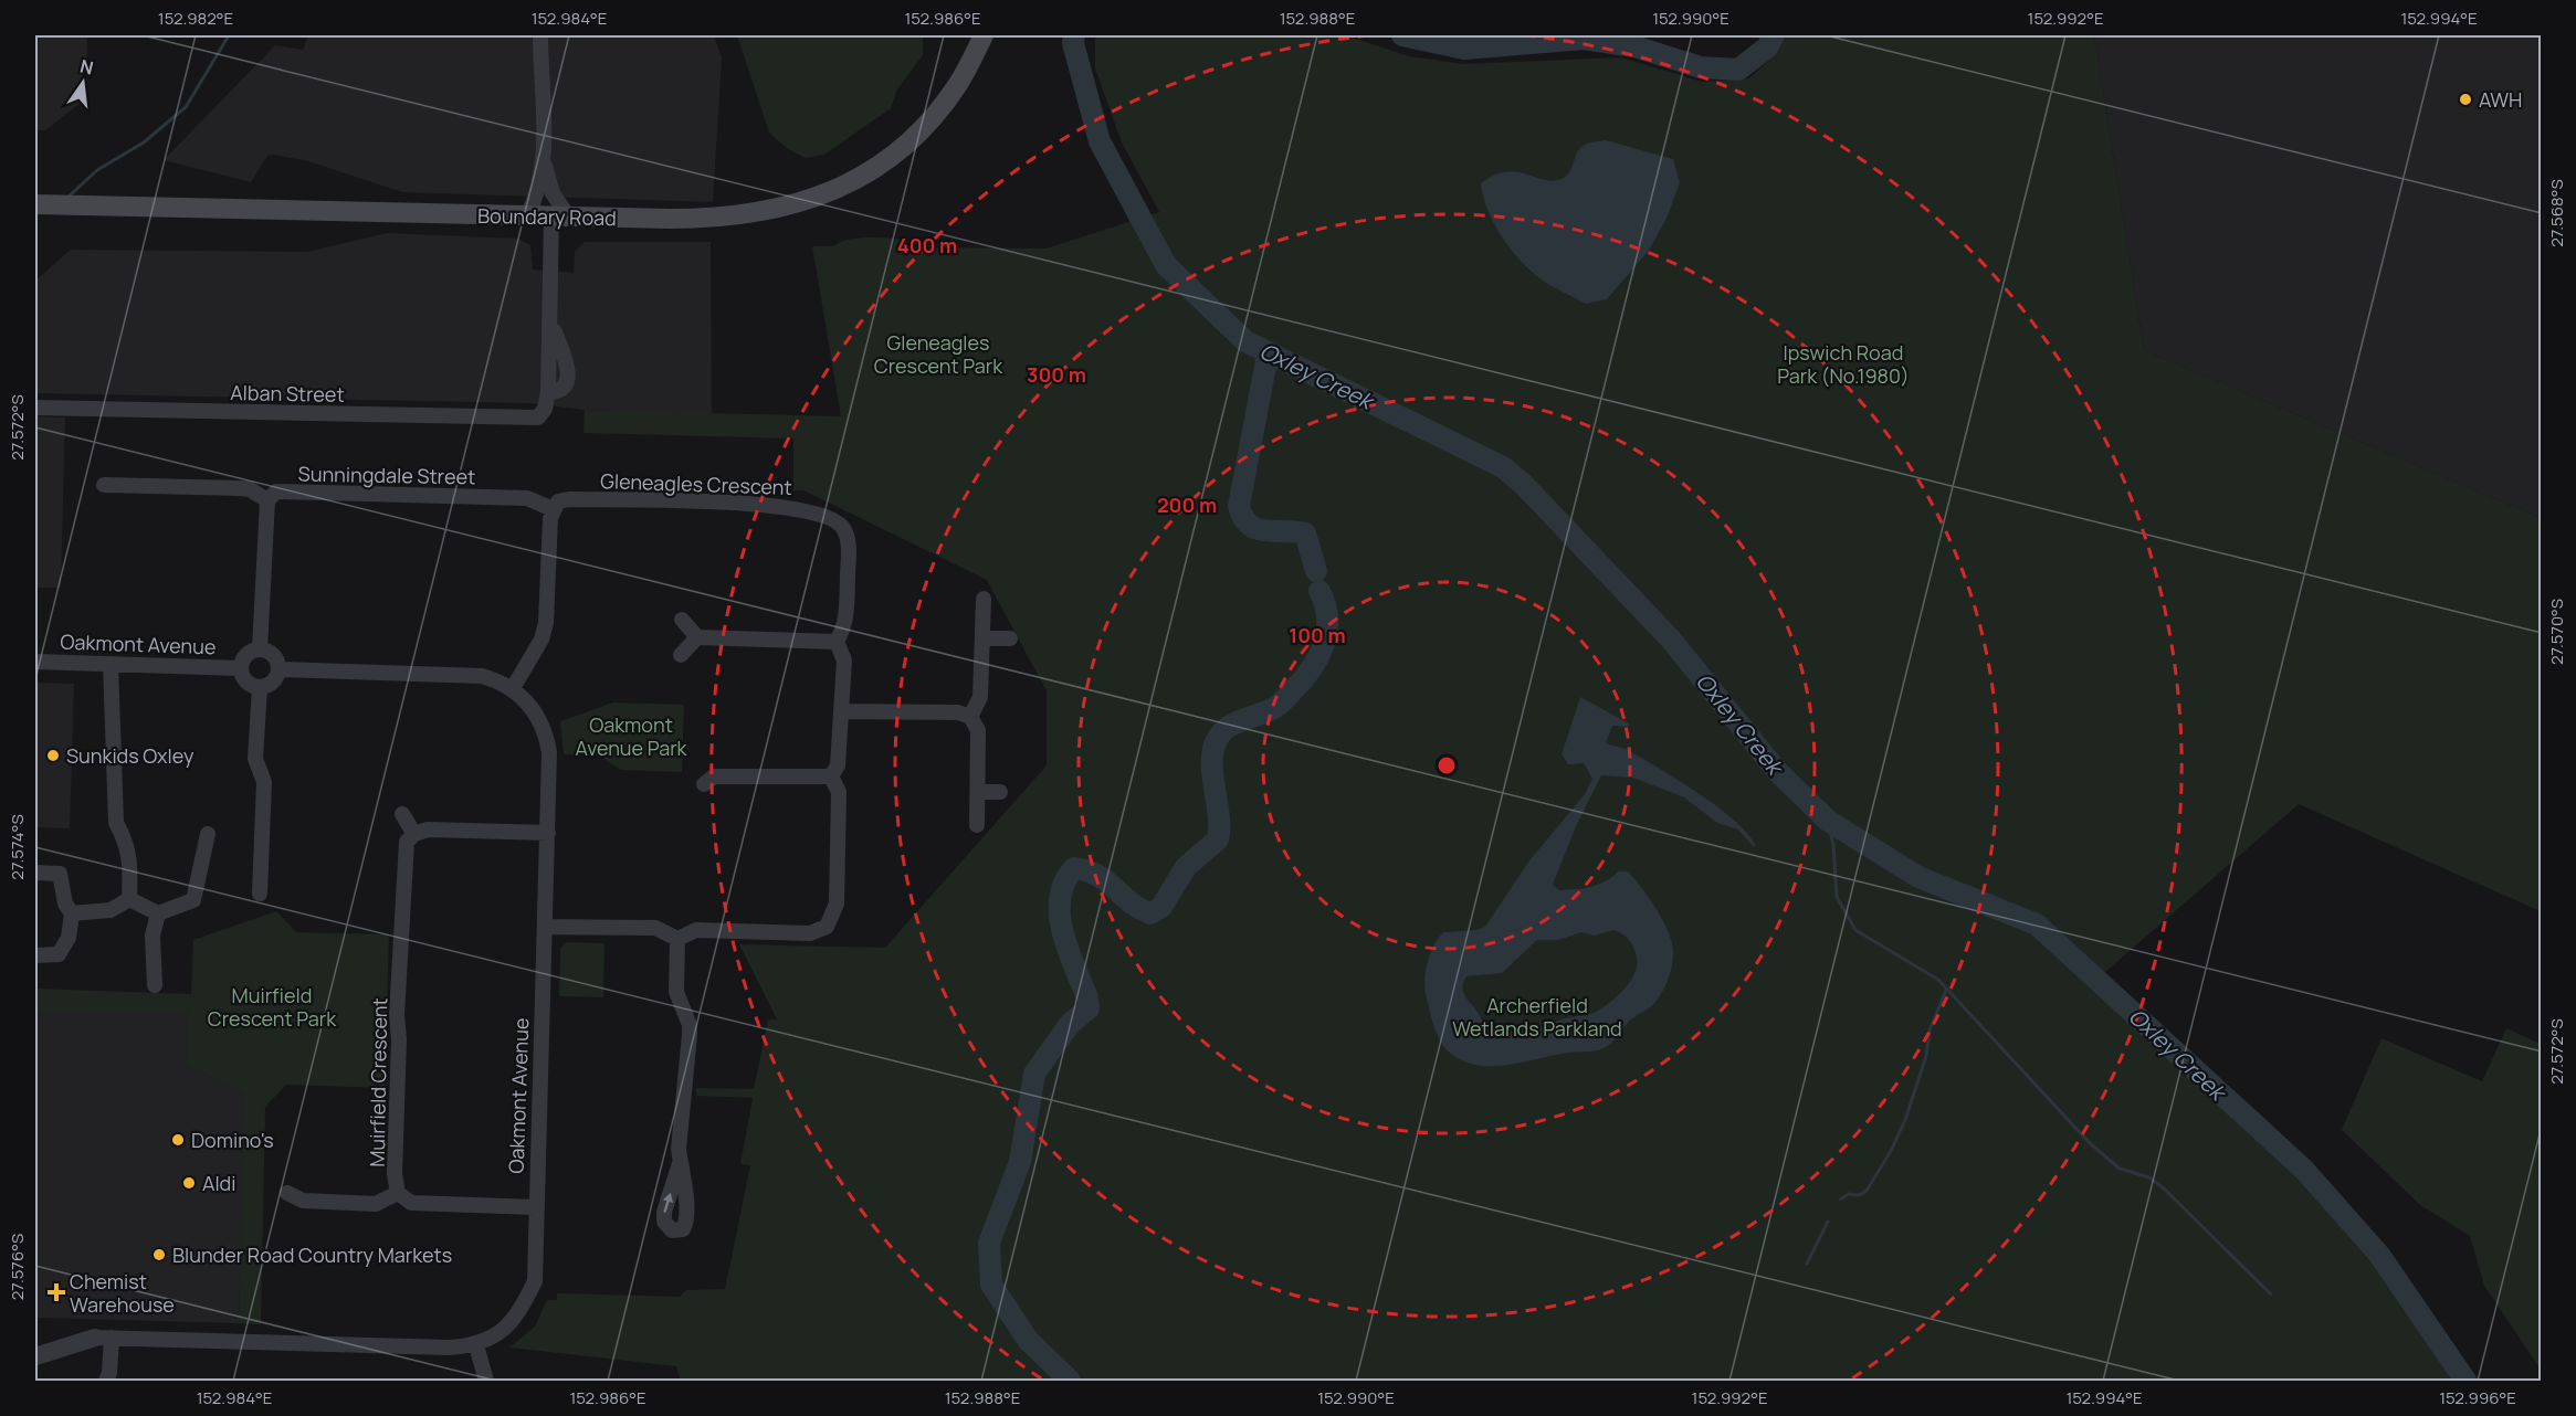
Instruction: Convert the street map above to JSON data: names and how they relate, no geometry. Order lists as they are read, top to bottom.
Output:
{
  "streets": {
    "main road": ["Boundary Road"],
    "street": [
      "Alban Street",
      "Sunningdale Street",
      "Gleneagles Crescent",
      "Oakmont Avenue",
      "Muirfield Crescent"
    ]
  },
  "crossings": [
    ["Boundary Road", "Alban Street"],
    ["Sunningdale Street", "Gleneagles Crescent"],
    ["Oakmont Avenue", "Muirfield Crescent"]
  ],
  "water": ["Oxley Creek"],
  "parks": [
    "Gleneagles Crescent Park",
    "Ipswich Road Park (No.1980)",
    "Oakmont Avenue Park",
    "Muirfield Crescent Park",
    "Archerfield Wetlands Parkland"
  ],
  "places": {
    "other": [
      "AWH",
      "Sunkids Oxley",
      "Domino's",
      "Aldi",
      "Blunder Road Country Markets"
    ],
    "health": ["Chemist Warehouse"]
  },
  "north": "top",
  "coordinates": [
    "152.982°E",
    "152.984°E",
    "152.986°E",
    "152.988°E",
    "152.990°E",
    "152.992°E",
    "152.994°E",
    "27.568°S",
    "27.572°S",
    "27.570°S",
    "27.574°S",
    "27.576°S",
    "152.996°E"
  ],
  "rings": [
    "400 m",
    "300 m",
    "200 m",
    "100 m"
  ]
}
